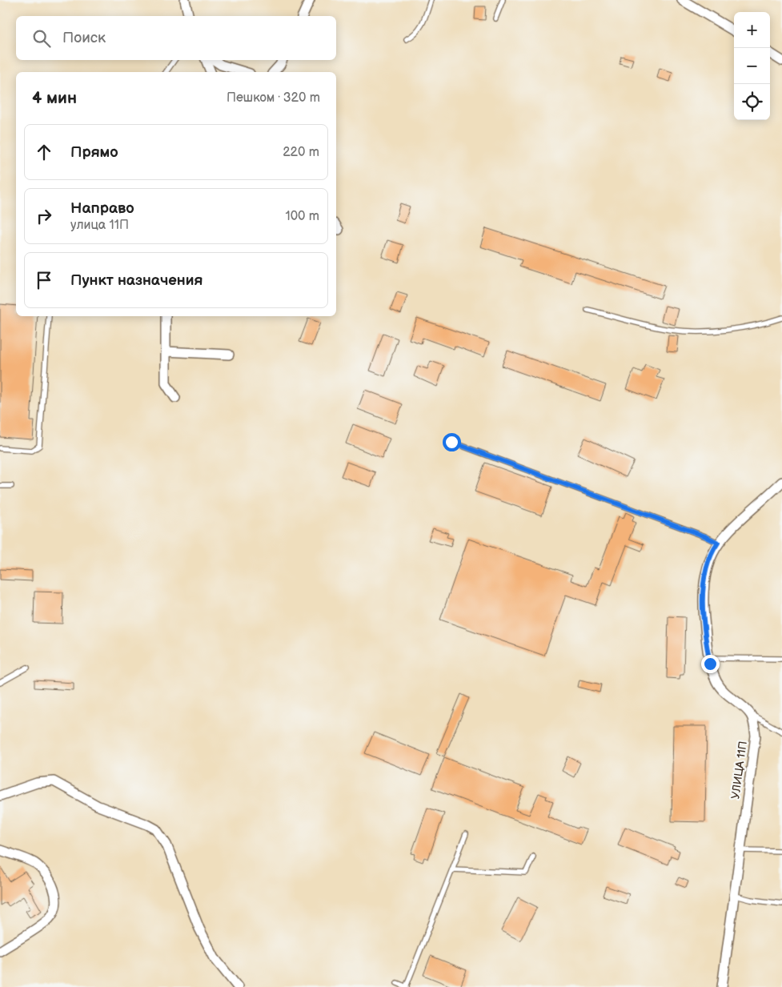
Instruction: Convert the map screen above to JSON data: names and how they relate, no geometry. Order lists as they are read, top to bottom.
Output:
{
  "streets": {
    "street": ["УЛИЦА 11П"]
  },
  "page": {
    "map_buttons": ["+", "−"],
    "search": "Поиск",
    "heading": ["4 мин", "Пешком · 320 m"],
    "list": [
      ["Прямо", "220 m"],
      ["Направо", "улица 11П", "100 m"],
      "Пункт назначения"
    ]
  }
}
